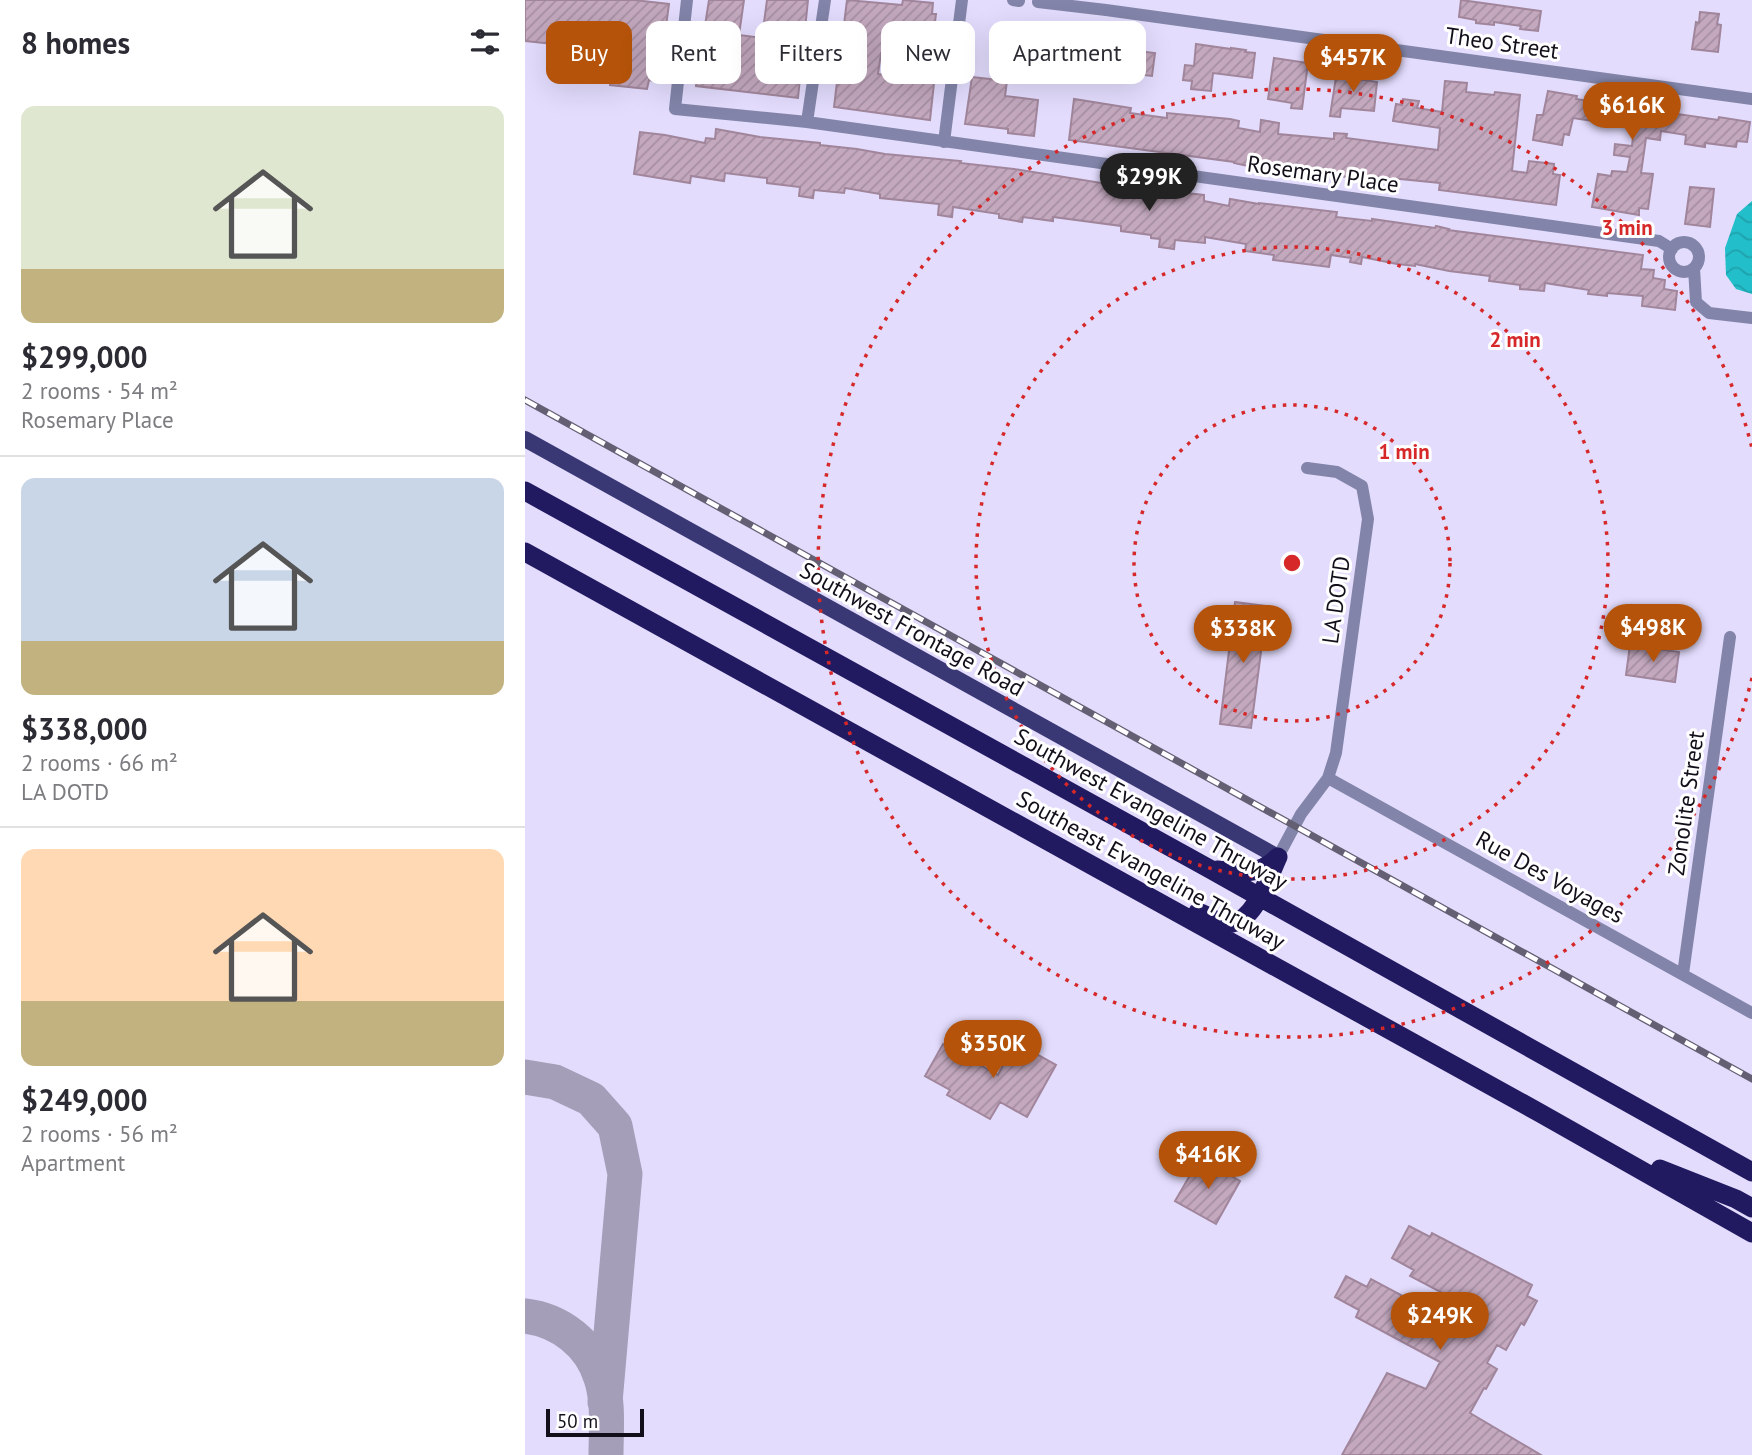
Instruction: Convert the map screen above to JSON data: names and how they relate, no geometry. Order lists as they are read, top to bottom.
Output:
{
  "streets": {
    "highway": ["Southwest Evangeline Thruway", "Southeast Evangeline Thruway"],
    "main road": ["Southwest Frontage Road"],
    "street": [
      "Theo Street",
      "Rosemary Place",
      "LA DOTD",
      "Zonolite Street",
      "Rue Des Voyages"
    ]
  },
  "crossings": [
    ["LA DOTD", "Rue Des Voyages"],
    ["Zonolite Street", "Rue Des Voyages"]
  ],
  "scale_bar": "50 m",
  "page": {
    "heading": "8 homes",
    "chip": [
      "Buy",
      "Rent",
      "Filters",
      "New",
      "Apartment"
    ],
    "price": [
      "$457K",
      "$616K",
      "$299K",
      "$498K",
      "$338K",
      "$350K",
      "$416K",
      "$249K"
    ],
    "list": [
      {
        "name": "$299,000",
        "note": "2 rooms · 54 m² · Rosemary Place"
      },
      {
        "name": "$338,000",
        "note": "2 rooms · 66 m² · LA DOTD"
      },
      {
        "name": "$249,000",
        "note": "2 rooms · 56 m² · Apartment"
      }
    ],
    "scale": "50 m"
  },
  "rings": ["3 min", "2 min", "1 min"]
}
